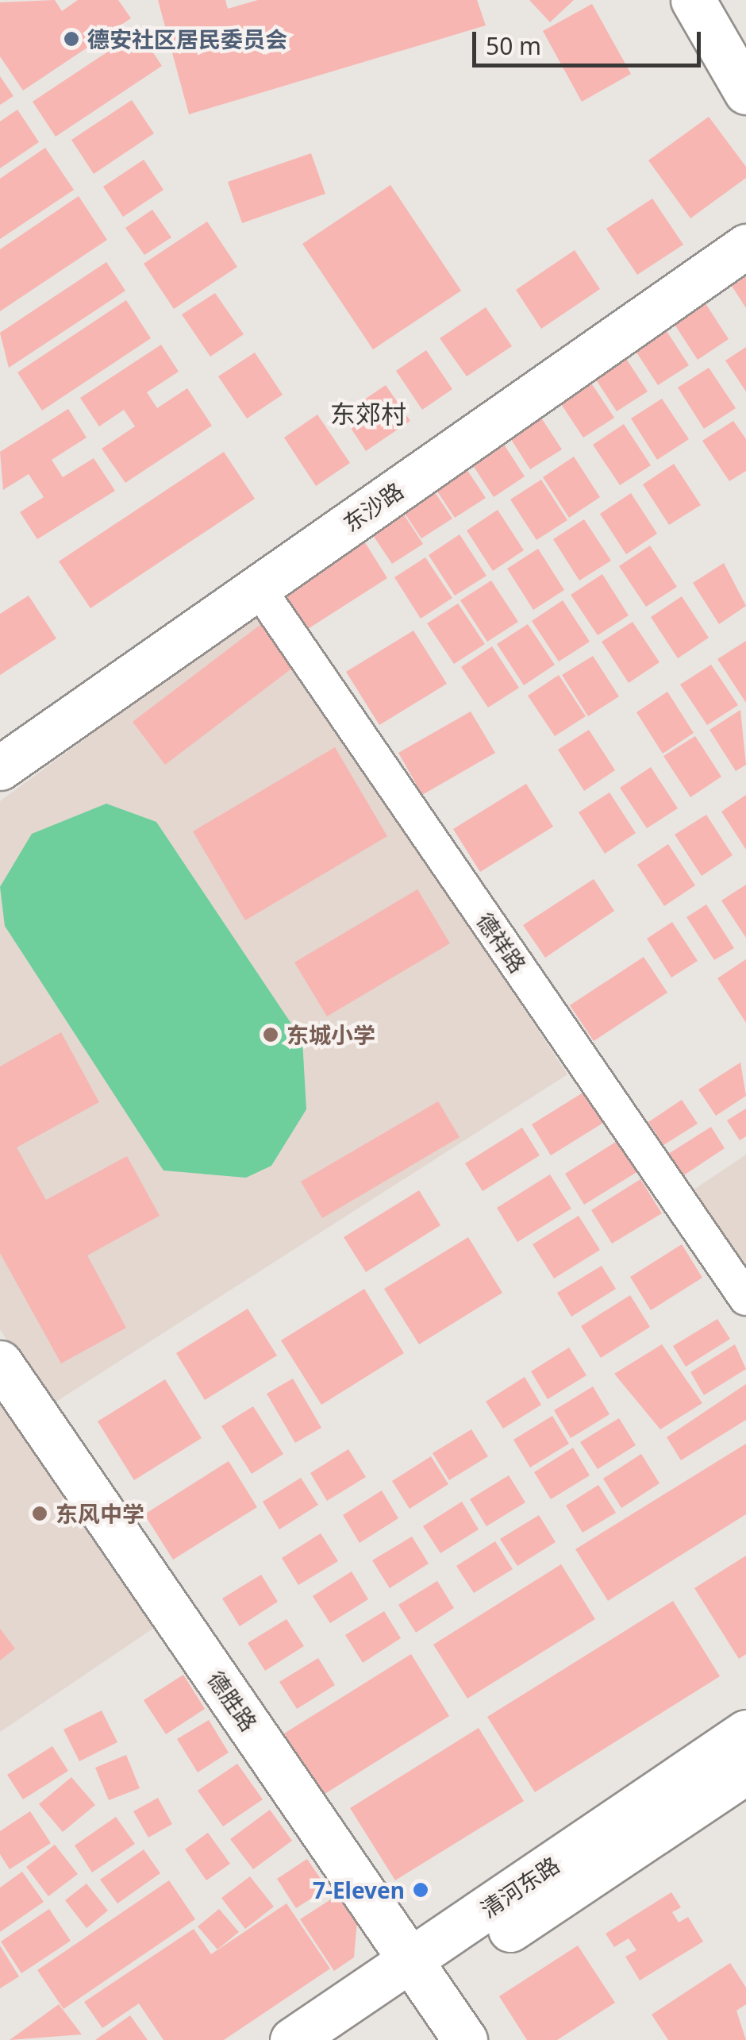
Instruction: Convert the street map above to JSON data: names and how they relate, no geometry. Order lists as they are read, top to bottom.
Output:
{
  "streets": {
    "street": [
      "东沙路",
      "德祥路",
      "德胜路",
      "清河东路"
    ]
  },
  "crossings": [
    ["东沙路", "德祥路"],
    ["德胜路", "清河东路"]
  ],
  "districts": ["东郊村"],
  "places": [
    "德安社区居民委员会",
    "东城小学",
    "东风中学",
    "7-Eleven"
  ],
  "scale_bar": "50 m"
}
